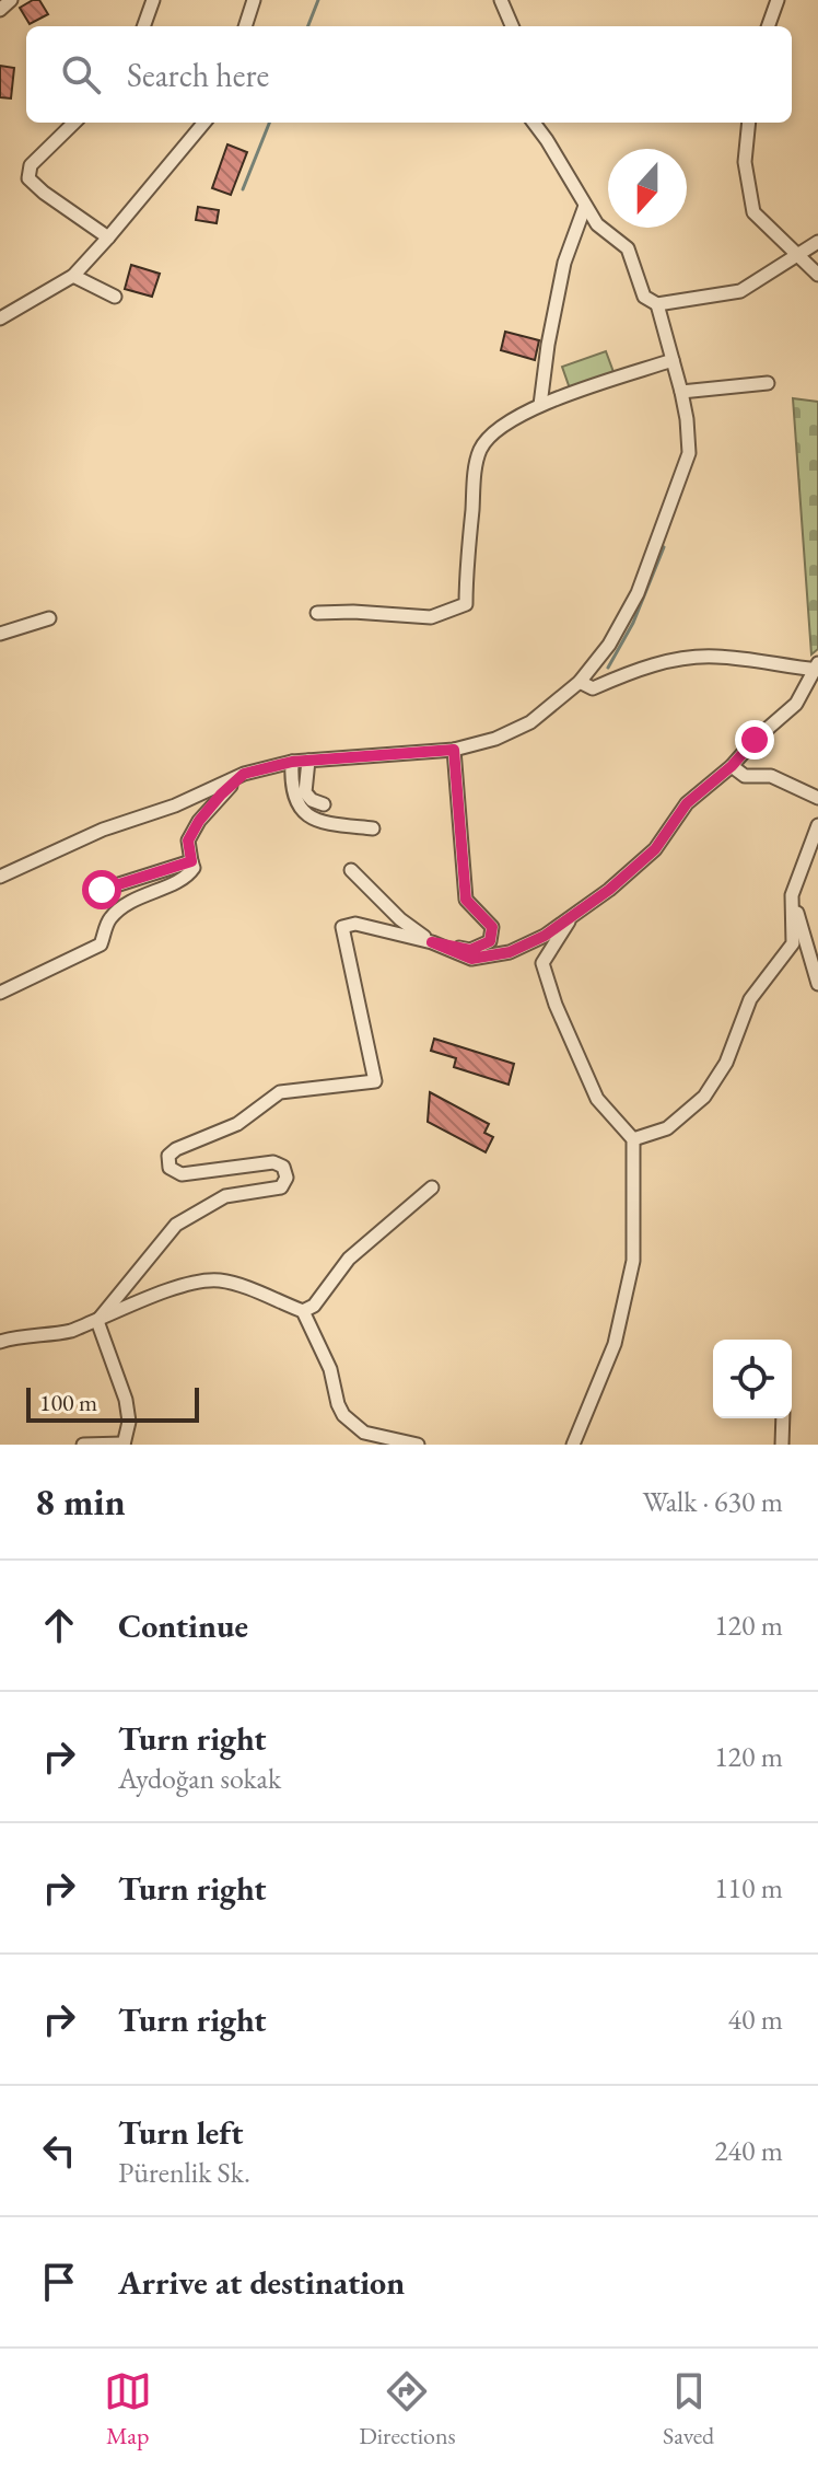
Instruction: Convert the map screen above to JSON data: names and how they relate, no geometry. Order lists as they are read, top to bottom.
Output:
{
  "scale_bar": "100 m",
  "north": "bottom",
  "page": {
    "search": "Search here",
    "scale": "100 m",
    "heading": ["8 min", "Walk · 630 m"],
    "list": [
      ["Continue", "120 m"],
      ["Turn right", "Aydoğan sokak", "120 m"],
      ["Turn right", "110 m"],
      ["Turn right", "40 m"],
      ["Turn left", "Pürenlik Sk.", "240 m"],
      "Arrive at destination"
    ],
    "nav": ["Map", "Directions", "Saved"]
  }
}
